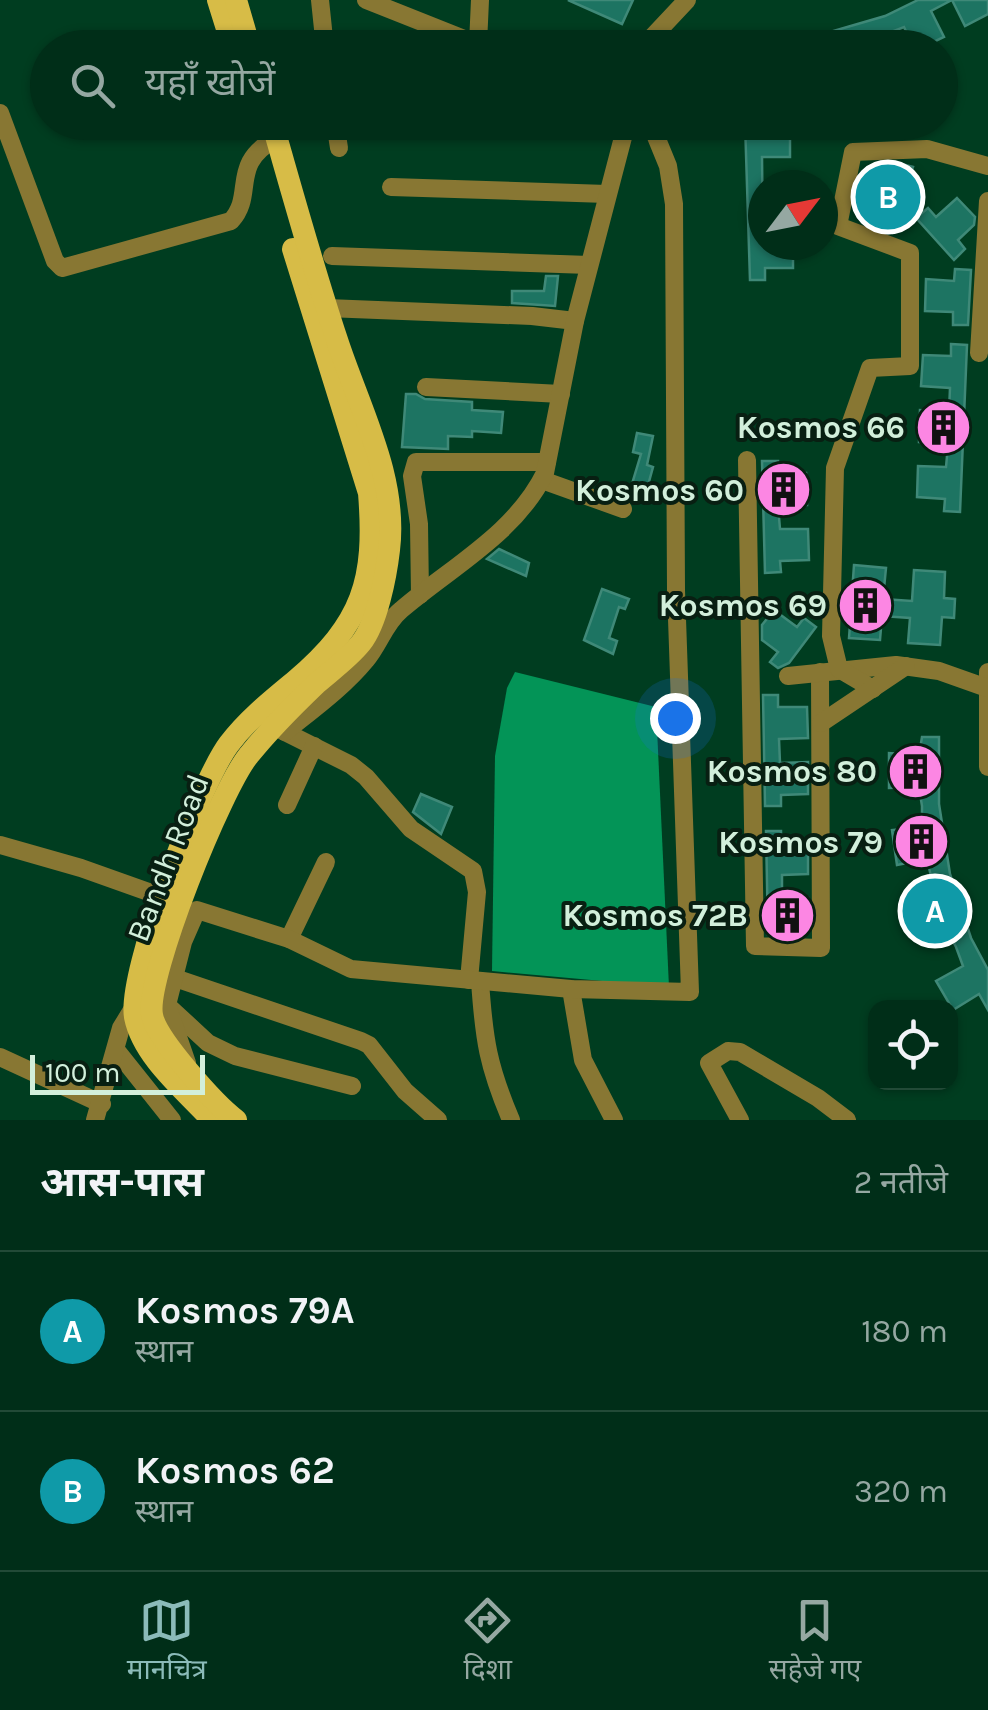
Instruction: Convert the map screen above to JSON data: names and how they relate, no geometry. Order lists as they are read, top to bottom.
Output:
{
  "streets": {
    "main road": ["Bandh Road"]
  },
  "places": {
    "building": [
      "Kosmos 66",
      "Kosmos 60",
      "Kosmos 69",
      "Kosmos 80",
      "Kosmos 79",
      "Kosmos 72B"
    ]
  },
  "scale_bar": "100 m",
  "north": "top right",
  "page": {
    "search": "यहाँ खोजें",
    "pins": ["B", "A"],
    "scale": "100 m",
    "heading": ["आस-पास", "2 नतीजे"],
    "list": [
      {
        "mark": "A",
        "name": "Kosmos 79A",
        "note": "स्थान",
        "value": "180 m"
      },
      {
        "mark": "B",
        "name": "Kosmos 62",
        "note": "स्थान",
        "value": "320 m"
      }
    ],
    "nav": ["मानचित्र", "दिशा", "सहेजे गए"]
  }
}
